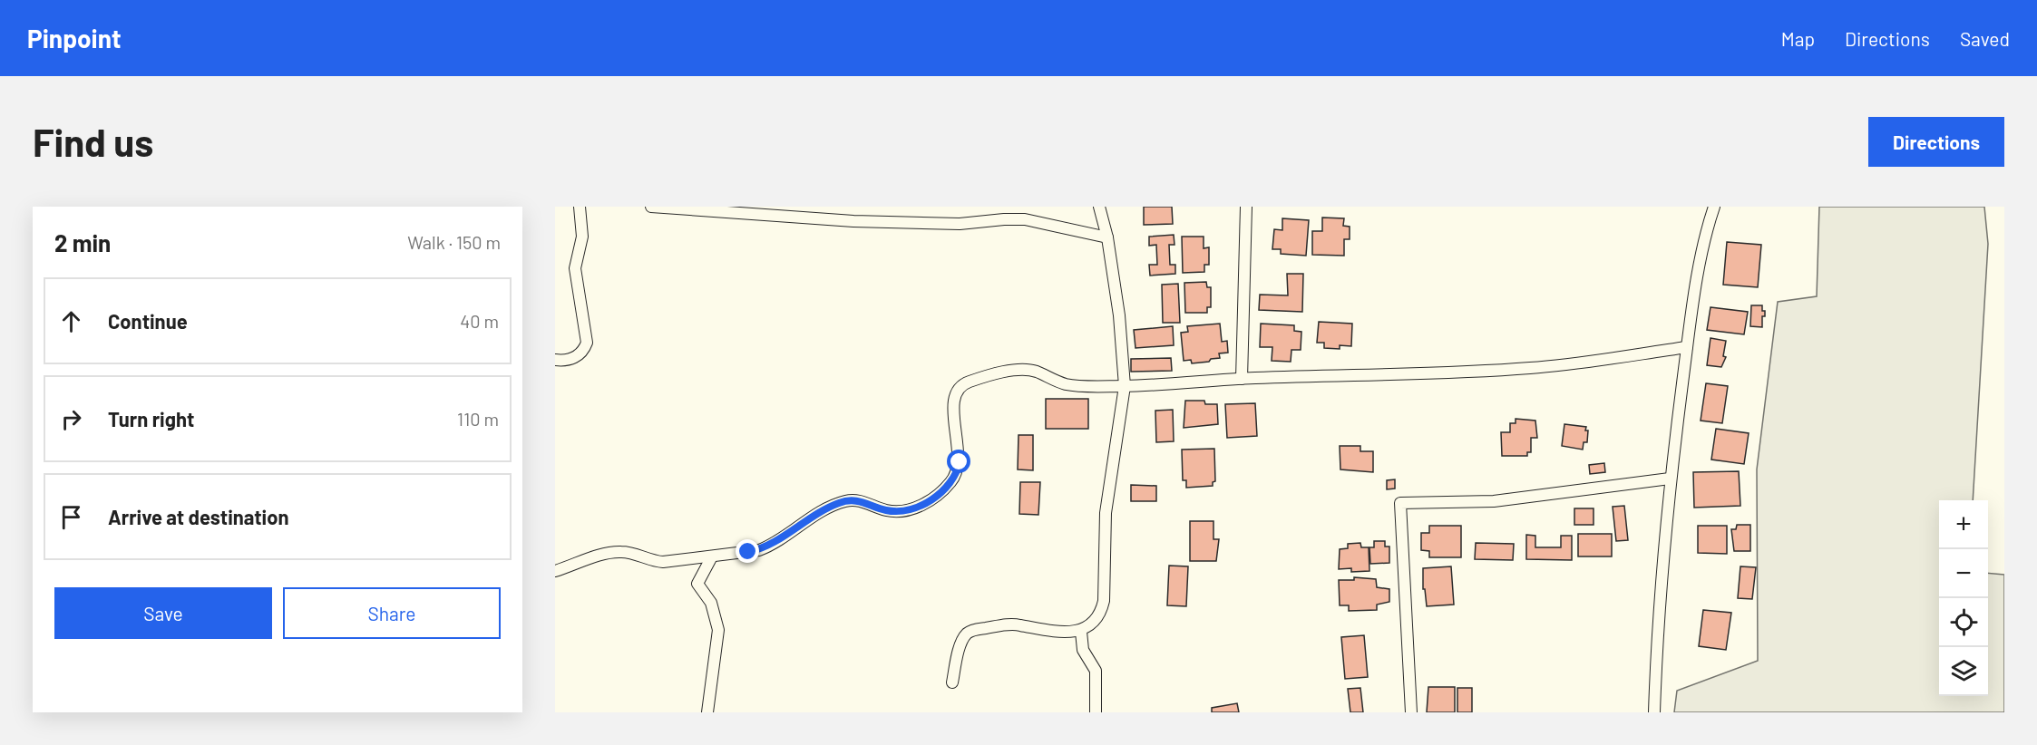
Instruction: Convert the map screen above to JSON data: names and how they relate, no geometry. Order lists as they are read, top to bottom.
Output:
{
  "page": {
    "header": "Pinpoint",
    "nav": ["Map", "Directions", "Saved"],
    "buttons": [
      "Directions",
      ["Save", "Share"]
    ],
    "title": "Find us",
    "heading": ["2 min", "Walk · 150 m"],
    "list": [
      ["Continue", "40 m"],
      ["Turn right", "110 m"],
      "Arrive at destination"
    ],
    "map_buttons": ["+", "−"]
  }
}
